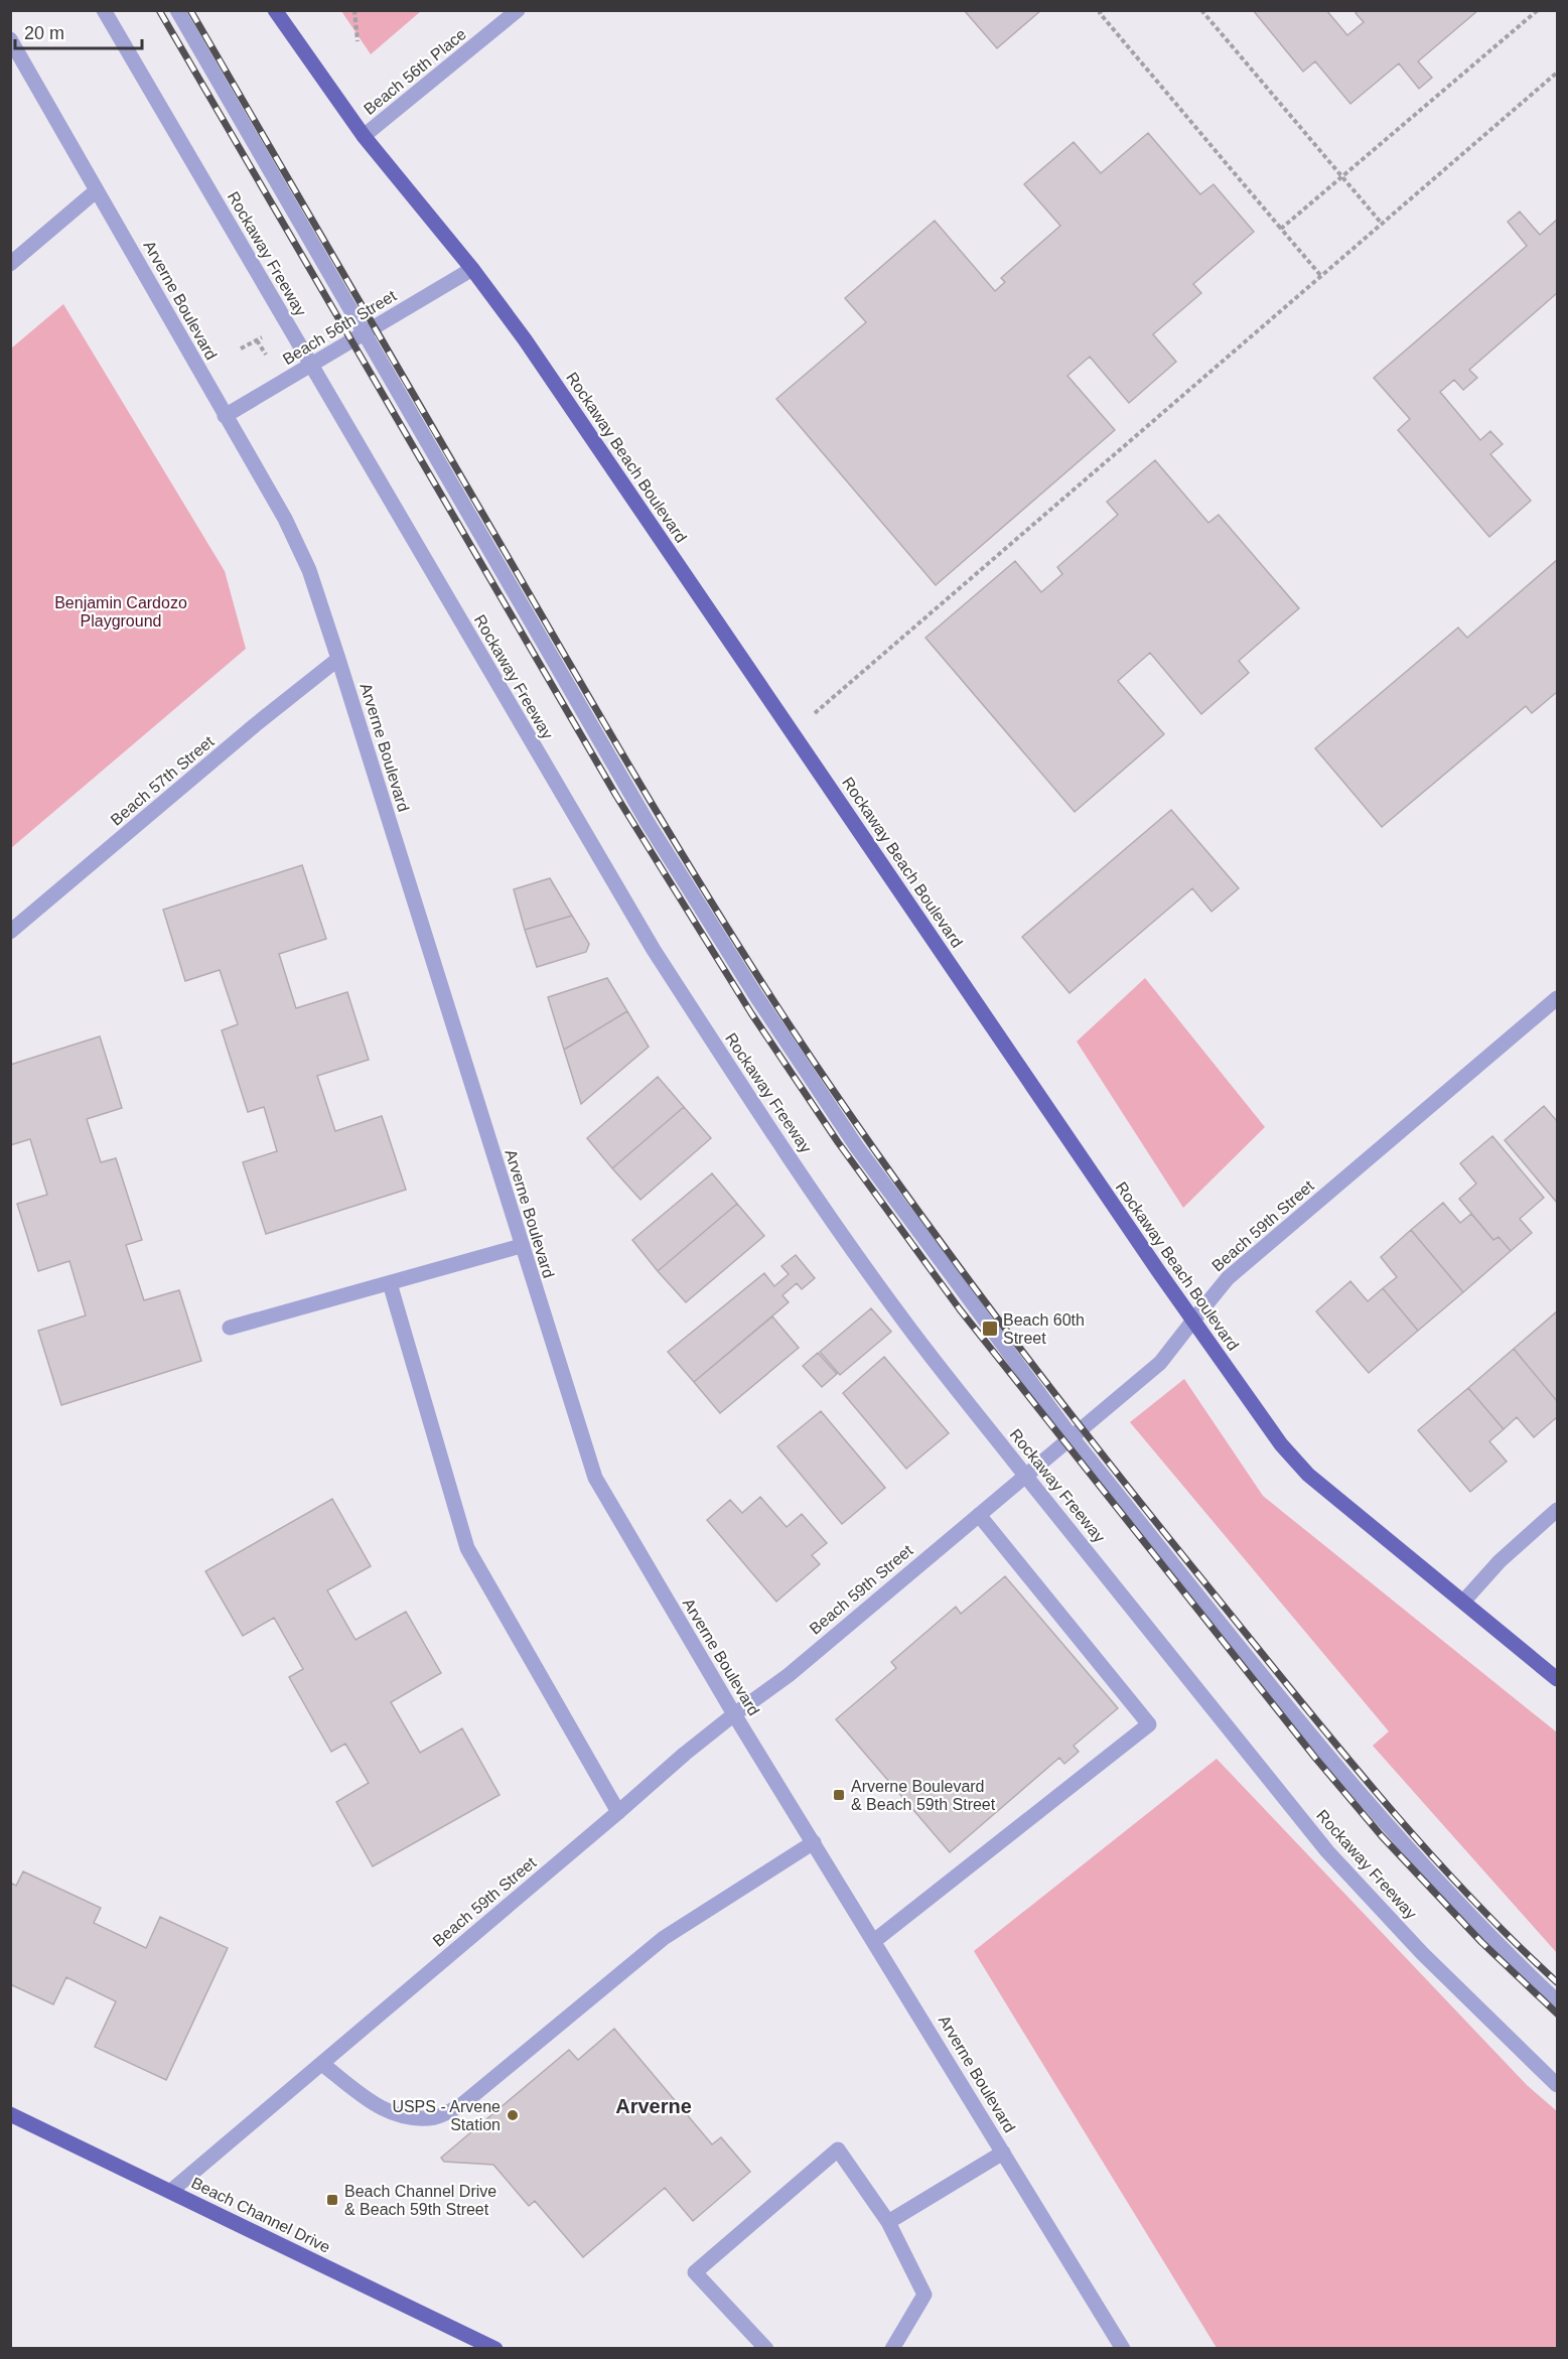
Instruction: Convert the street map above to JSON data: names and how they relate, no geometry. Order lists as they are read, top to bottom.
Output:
{
  "streets": {
    "main road": ["Rockaway Beach Boulevard", "Beach Channel Drive"],
    "street": [
      "Beach 56th Place",
      "Rockaway Freeway",
      "Arverne Boulevard",
      "Beach 56th Street",
      "Beach 57th Street",
      "Beach 59th Street"
    ]
  },
  "crossings": [
    ["Beach 56th Place", "Rockaway Beach Boulevard"],
    ["Rockaway Freeway", "Beach 56th Street"],
    ["Rockaway Freeway", "Beach 59th Street"],
    ["Arverne Boulevard", "Beach 56th Street"],
    ["Arverne Boulevard", "Beach 57th Street"],
    ["Arverne Boulevard", "Beach 59th Street"],
    ["Beach 56th Street", "Rockaway Beach Boulevard"],
    ["Rockaway Beach Boulevard", "Beach 59th Street"],
    ["Beach 59th Street", "Beach Channel Drive"]
  ],
  "districts": ["Arverne"],
  "parks": ["Benjamin Cardozo Playground"],
  "places": {
    "transit": ["Beach 60th Street", "Arverne Boulevard & Beach 59th Street", "Beach Channel Drive & Beach 59th Street"],
    "other": ["USPS - Arvene Station"]
  },
  "scale_bar": "20 m"
}
